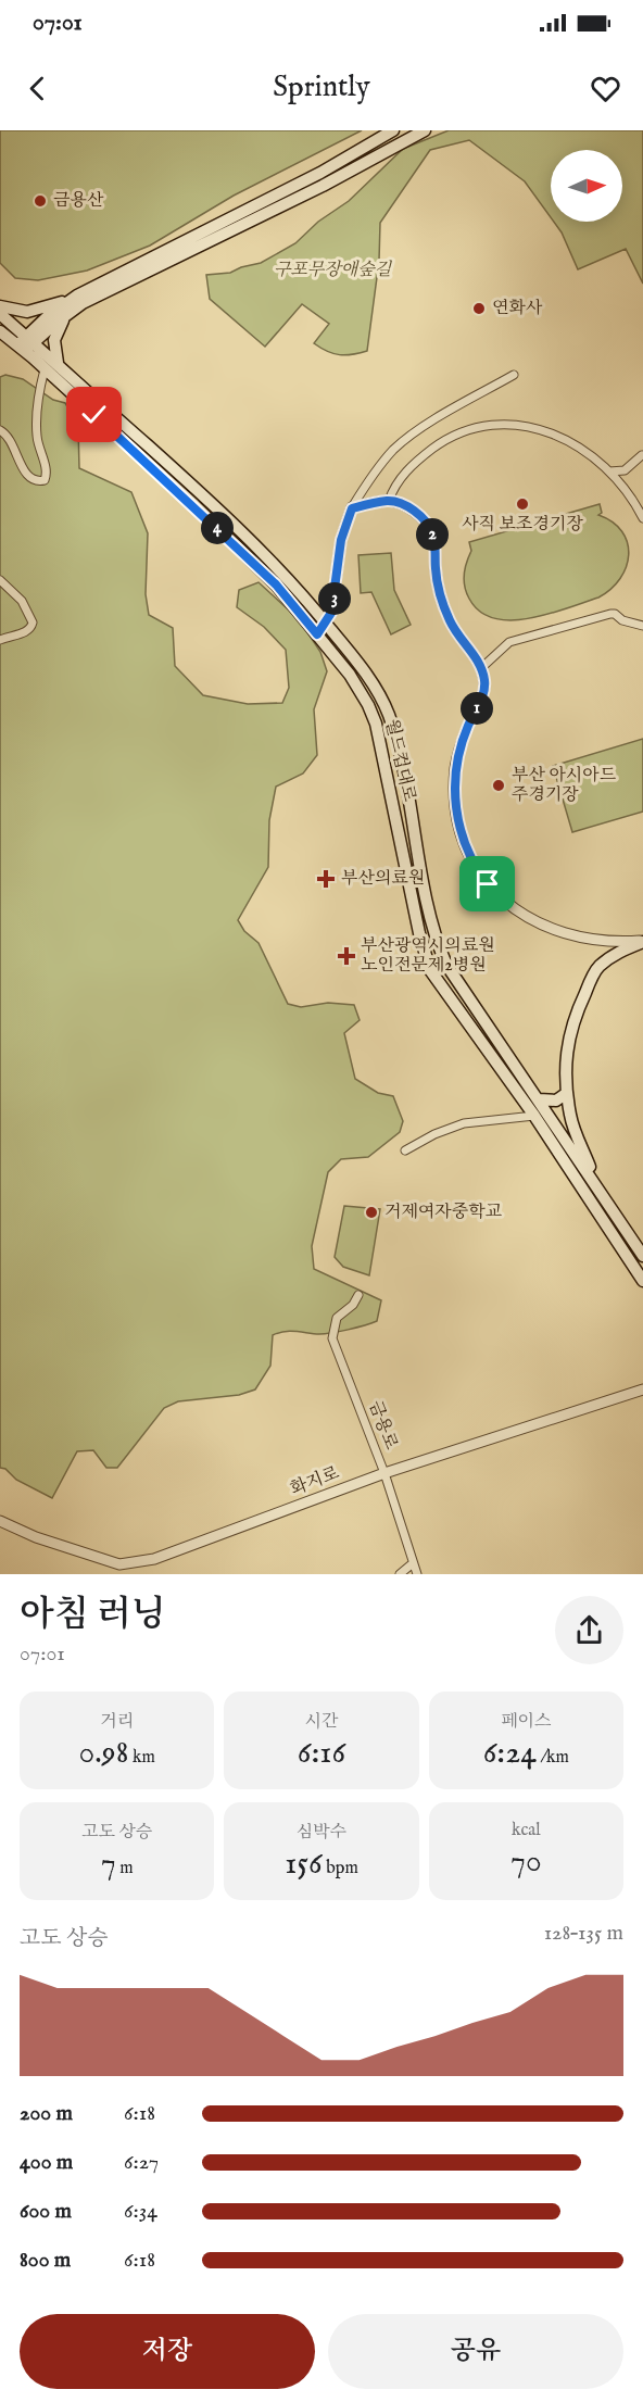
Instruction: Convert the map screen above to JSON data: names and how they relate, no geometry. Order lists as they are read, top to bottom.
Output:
{
  "streets": {
    "main road": ["월드컵대로"],
    "street": ["금용로", "화지로"]
  },
  "crossings": [
    ["금용로", "화지로"]
  ],
  "parks": ["구포무장애숲길"],
  "places": {
    "other": [
      "금용산",
      "연화사",
      "사직 보조경기장",
      "부산 아시아드 주경기장",
      "거제여자중학교"
    ],
    "health": ["부산의료원", "부산광역시의료원 노인전문제2병원"]
  },
  "north": "right",
  "page": {
    "status": "07:01",
    "header": "Sprintly",
    "pins": [
      "4",
      "2",
      "3",
      "1"
    ],
    "heading": ["아침 러닝", "07:01"],
    "stats": [
      ["거리", "0.98 km"],
      ["시간", "6:16"],
      ["페이스", "6:24 /km"],
      ["고도 상승", "7 m"],
      ["심박수", "156 bpm"],
      ["kcal", "70"]
    ],
    "chart": ["고도 상승", "128–135 m"],
    "list": [
      {
        "name": "200 m",
        "note": "6:18"
      },
      {
        "name": "400 m",
        "note": "6:27"
      },
      {
        "name": "600 m",
        "note": "6:34"
      },
      {
        "name": "800 m",
        "note": "6:18"
      }
    ],
    "buttons": ["저장", "공유"]
  }
}
